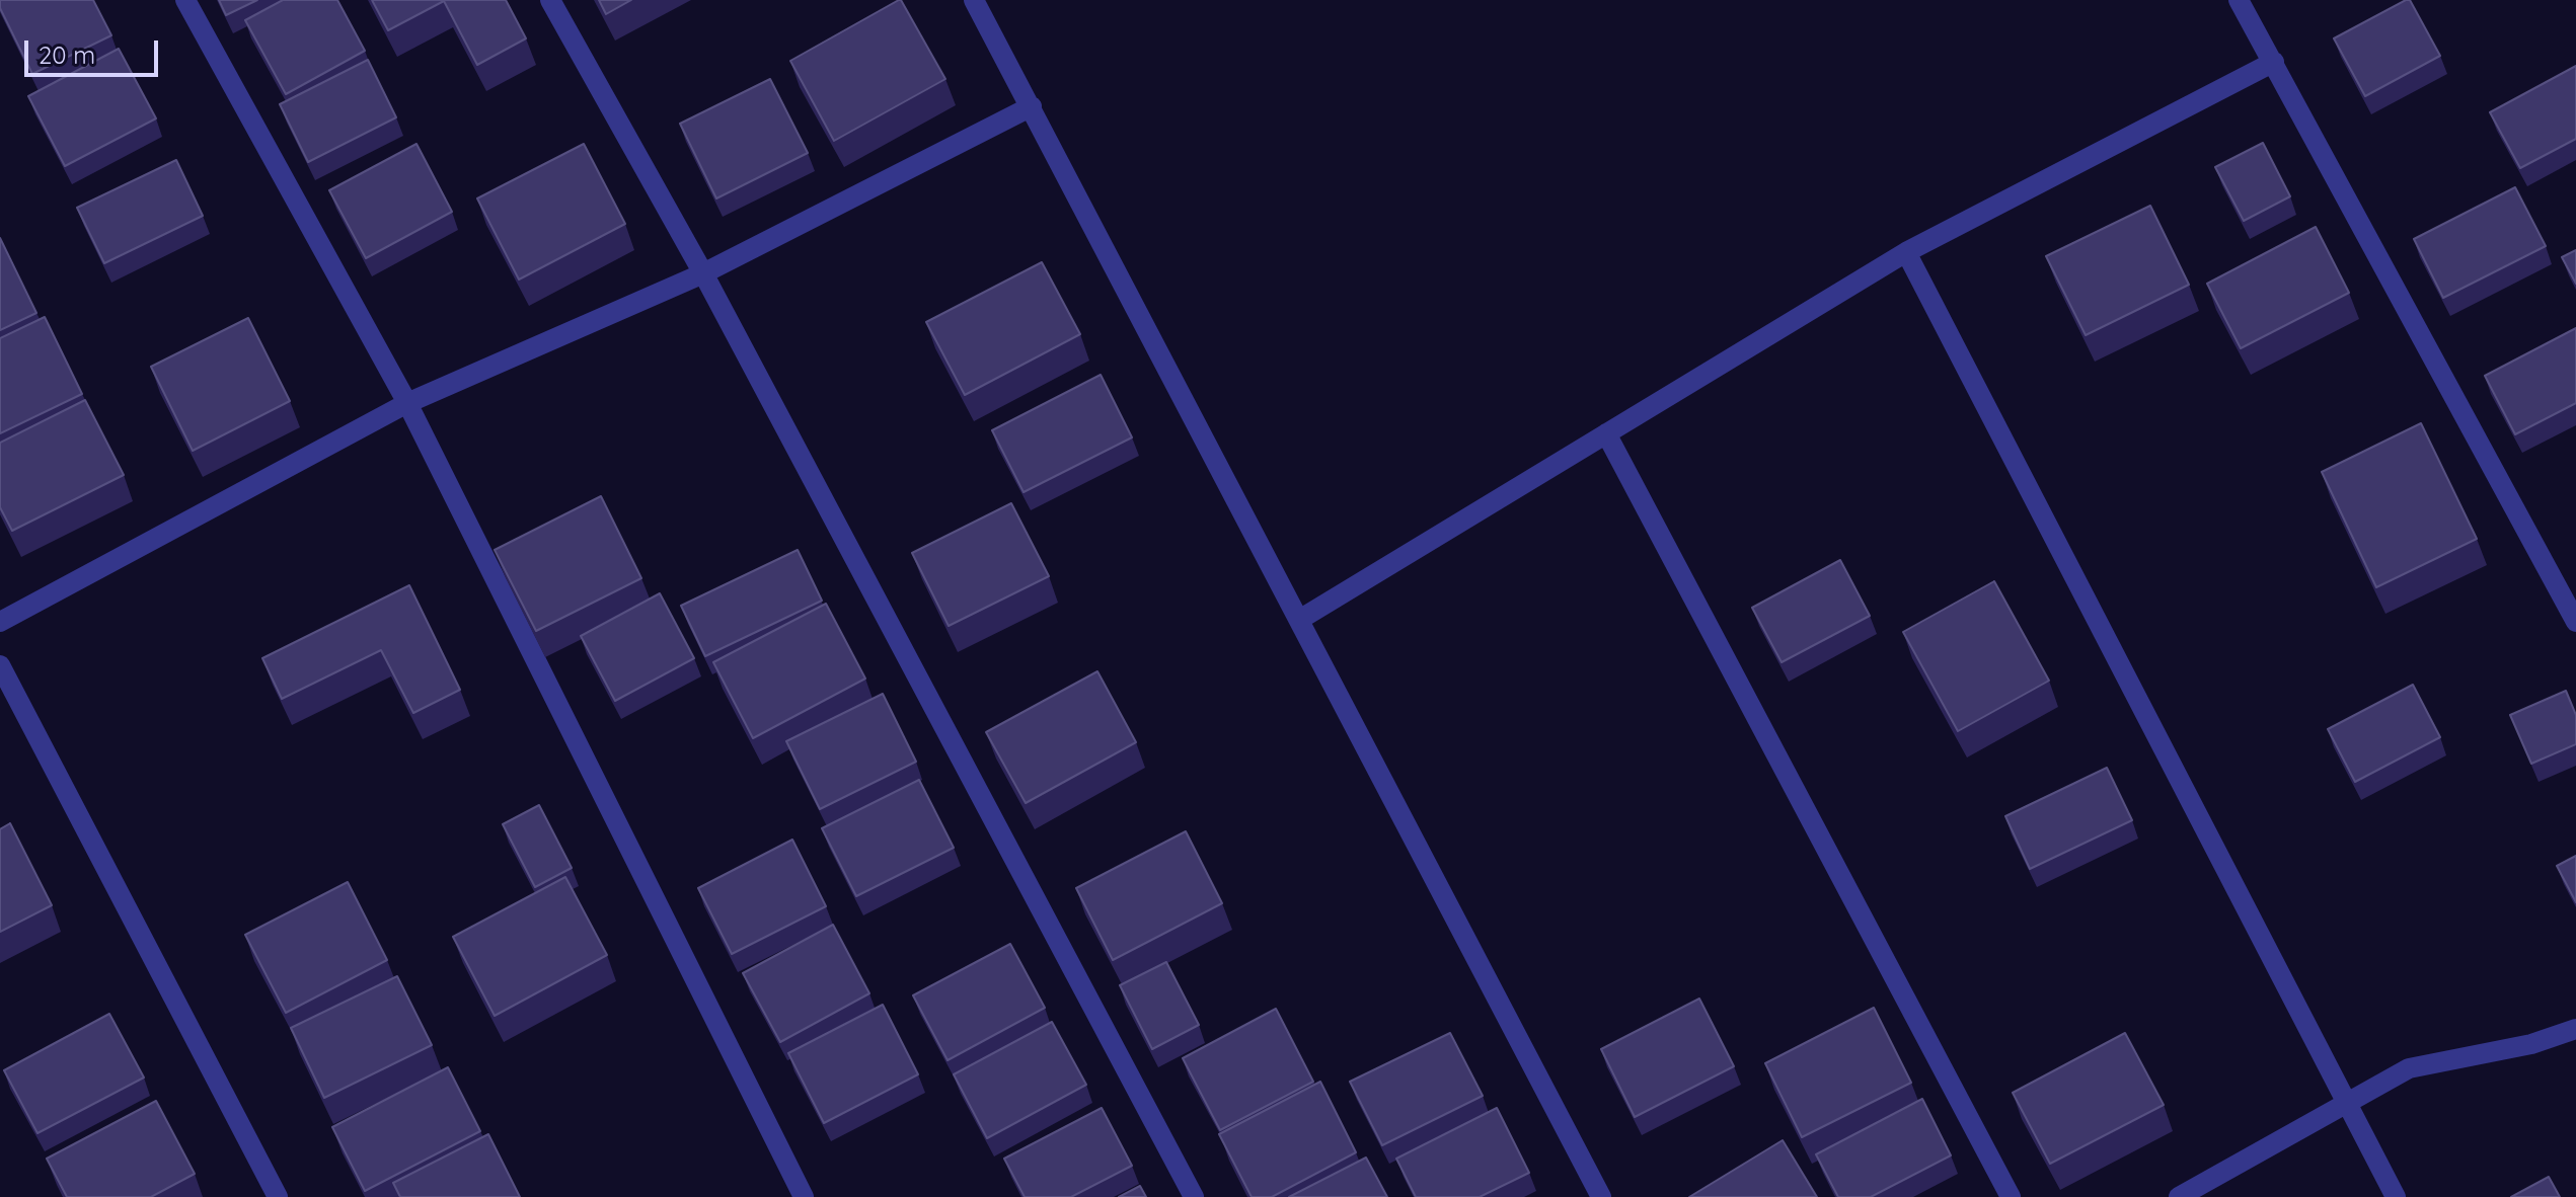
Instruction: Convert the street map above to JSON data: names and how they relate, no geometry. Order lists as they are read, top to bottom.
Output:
{
  "scale_bar": "20 m"
}
